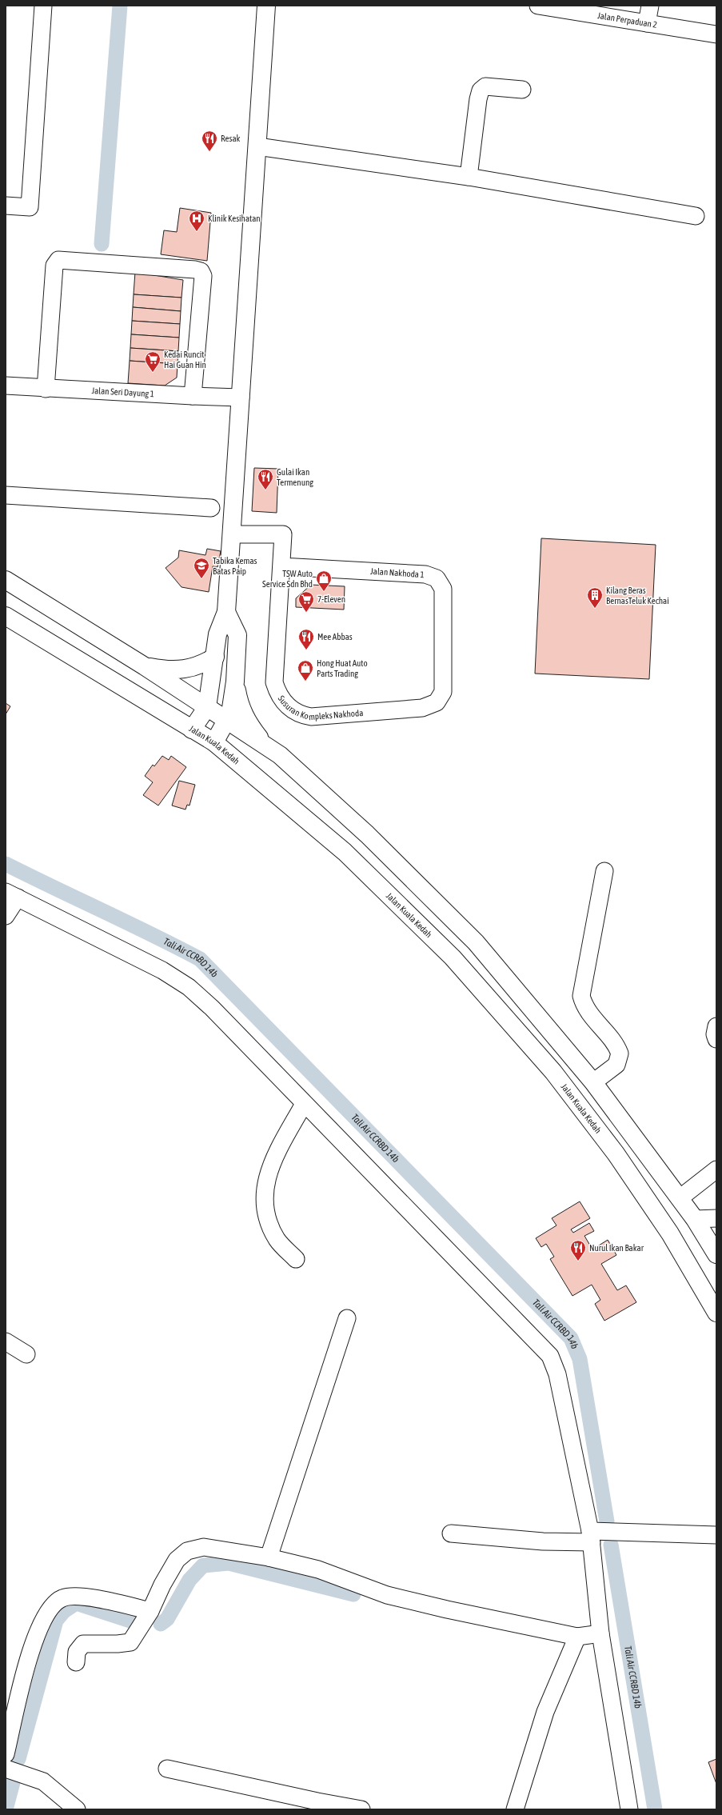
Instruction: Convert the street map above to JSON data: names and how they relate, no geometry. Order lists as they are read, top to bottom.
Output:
{
  "streets": {
    "main road": ["Jalan Kuala Kedah"],
    "street": [
      "Jalan Perpaduan 2",
      "Jalan Seri Dayung 1",
      "Jalan Nakhoda 1",
      "Susuran Kompleks Nakhoda"
    ]
  },
  "crossings": [
    ["Jalan Nakhoda 1", "Susuran Kompleks Nakhoda"]
  ],
  "water": ["Tali Air CCRBD 14b"],
  "places": {
    "restaurant": [
      "Resak",
      "Gulai Ikan Termenung",
      "Mee Abbas",
      "Nurul Ikan Bakar"
    ],
    "hospital": ["Klinik Kesihatan"],
    "supermarket": ["Kedai Runcit Hai Guan Hin", "7-Eleven"],
    "school or university": ["Tabika Kemas Batas Paip"],
    "shop": ["TSW Auto Service Sdn Bhd", "Hong Huat Auto Parts Trading"],
    "building": ["Kilang Beras BernasTeluk Kechai"]
  }
}
